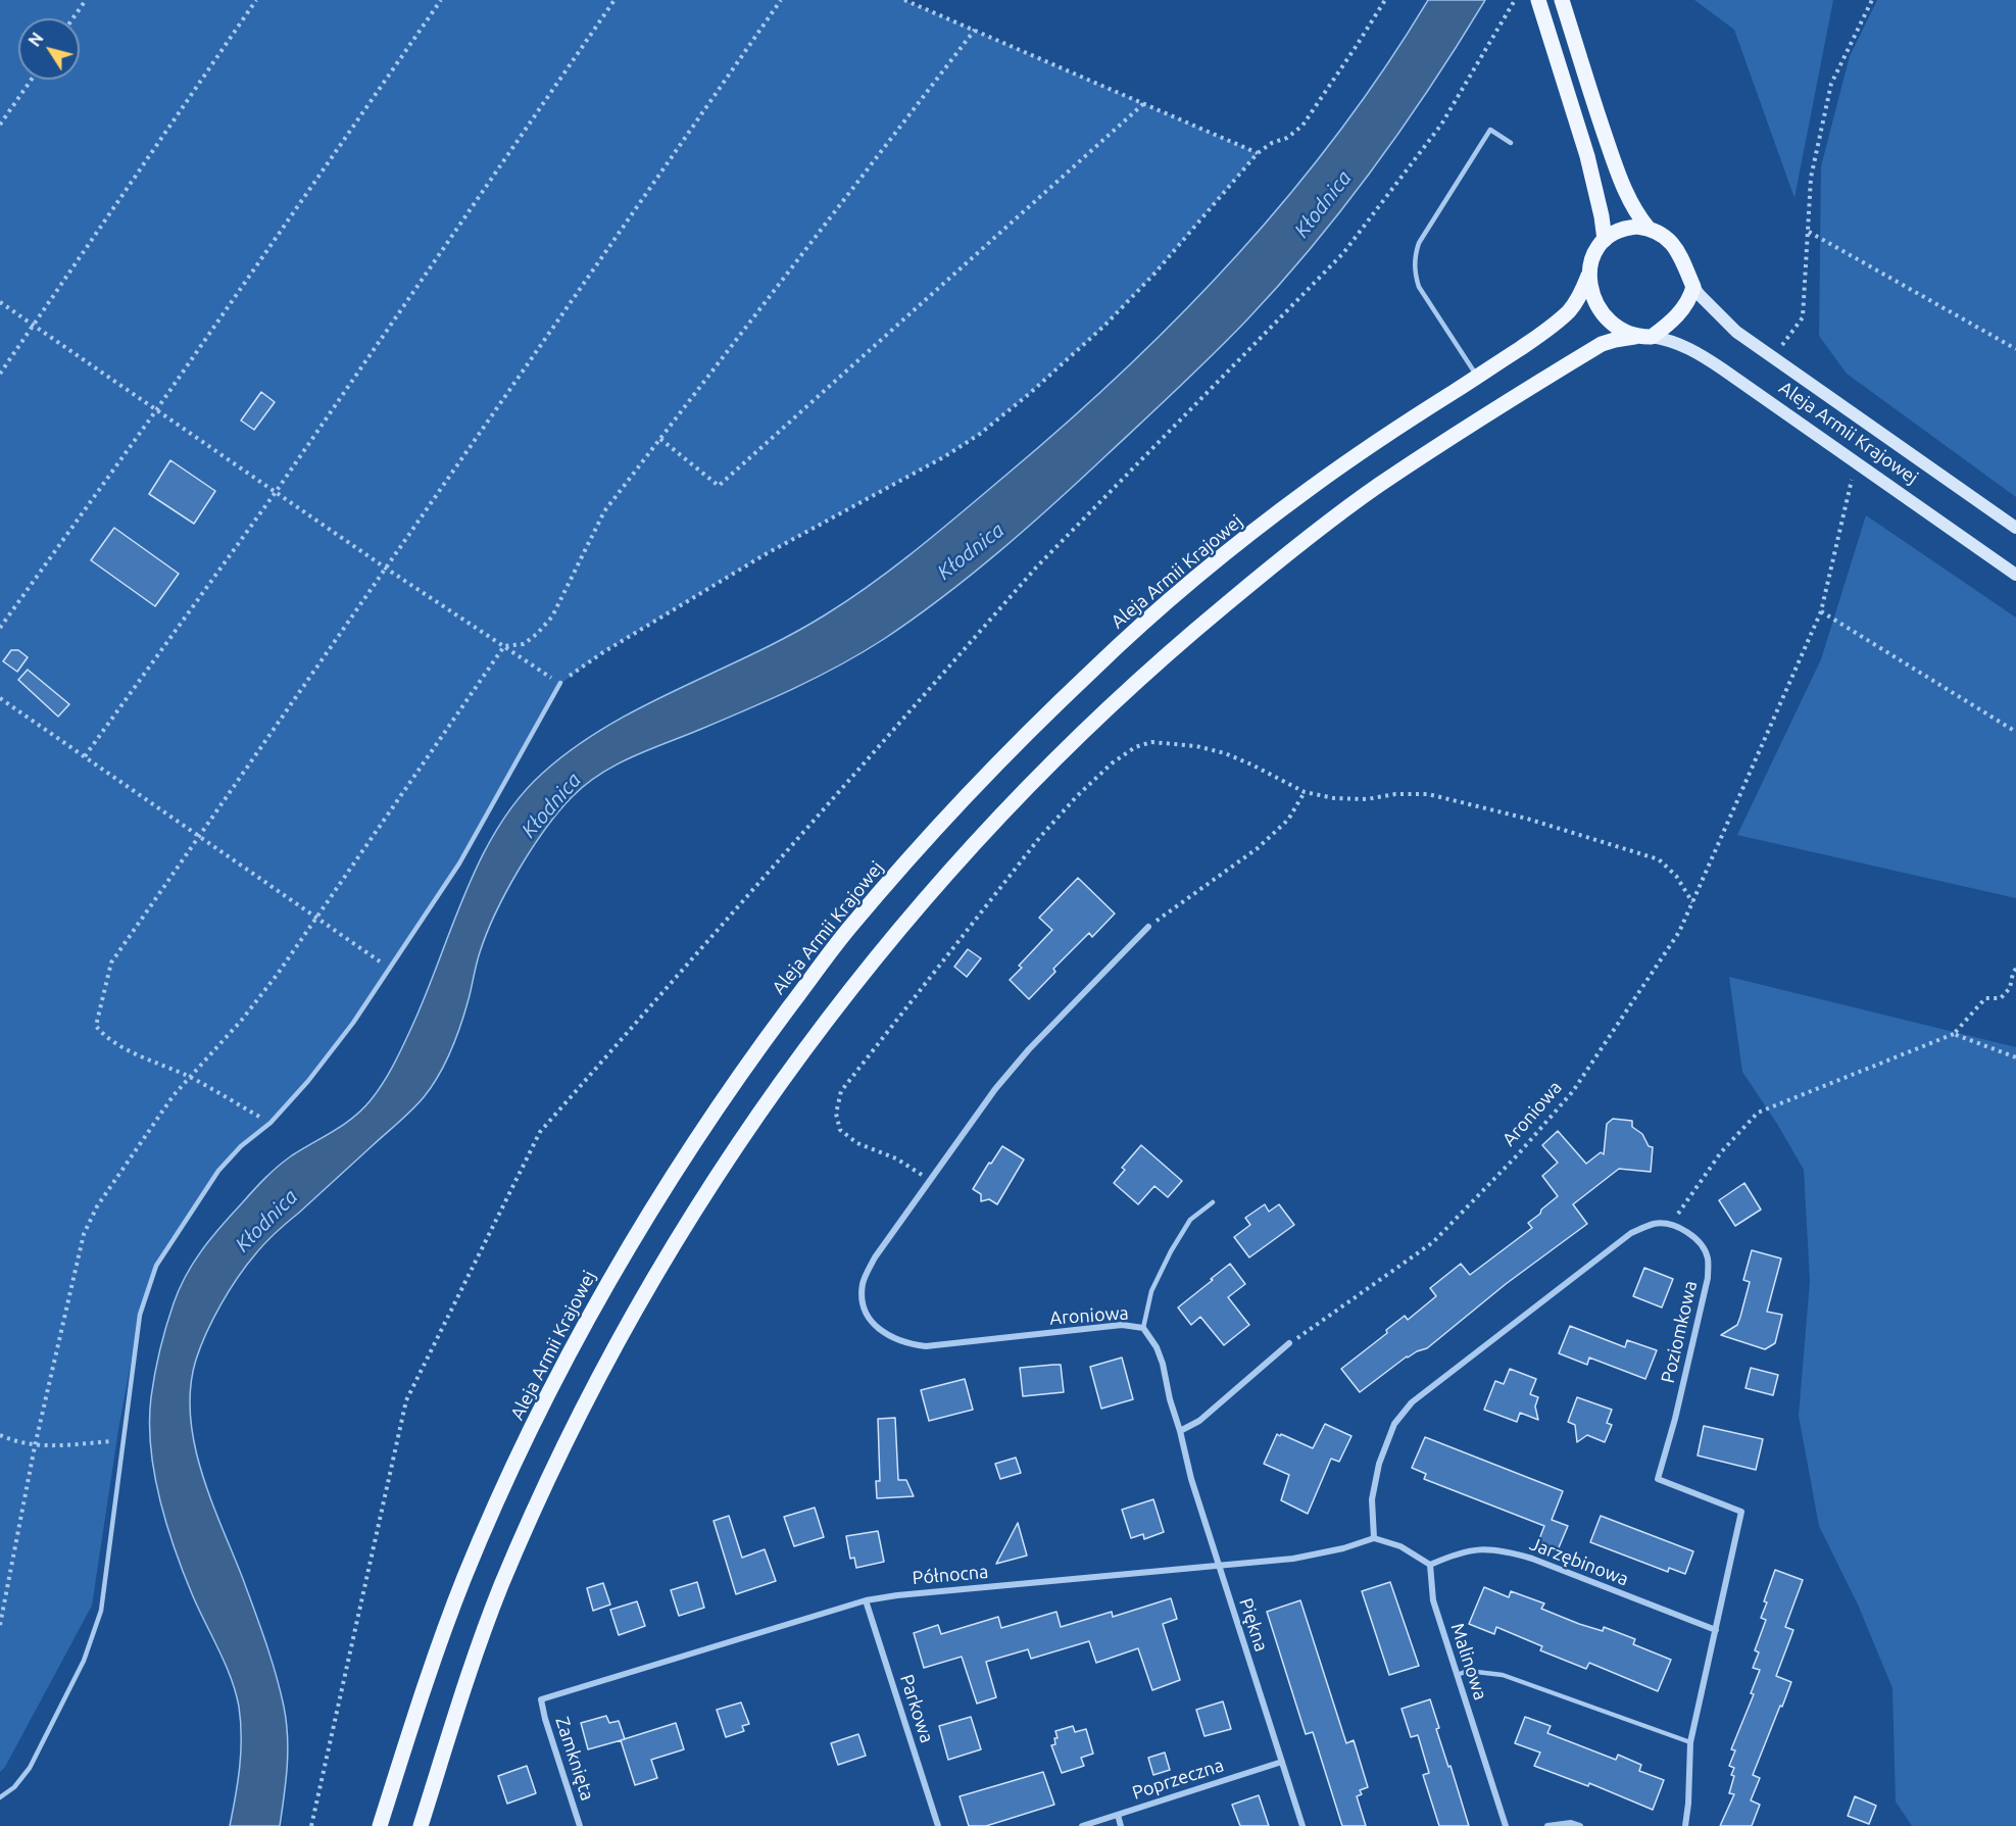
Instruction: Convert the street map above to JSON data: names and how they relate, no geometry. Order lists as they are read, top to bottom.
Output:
{
  "streets": {
    "main road": ["Aleja Armii Krajowej"],
    "street": [
      "Aroniowa",
      "Poziomkowa",
      "Jarzębinowa",
      "Północna",
      "Piękna",
      "Malinowa",
      "Parkowa",
      "Zamknięta",
      "Poprzeczna"
    ]
  },
  "crossings": [
    ["Aleja Armii Krajowej", "Aroniowa"],
    ["Aroniowa", "Piękna"],
    ["Poziomkowa", "Jarzębinowa"],
    ["Jarzębinowa", "Malinowa"],
    ["Północna", "Piękna"],
    ["Północna", "Parkowa"],
    ["Północna", "Zamknięta"],
    ["Piękna", "Poprzeczna"]
  ],
  "water": ["Kłodnica"],
  "north": "top left"
}
